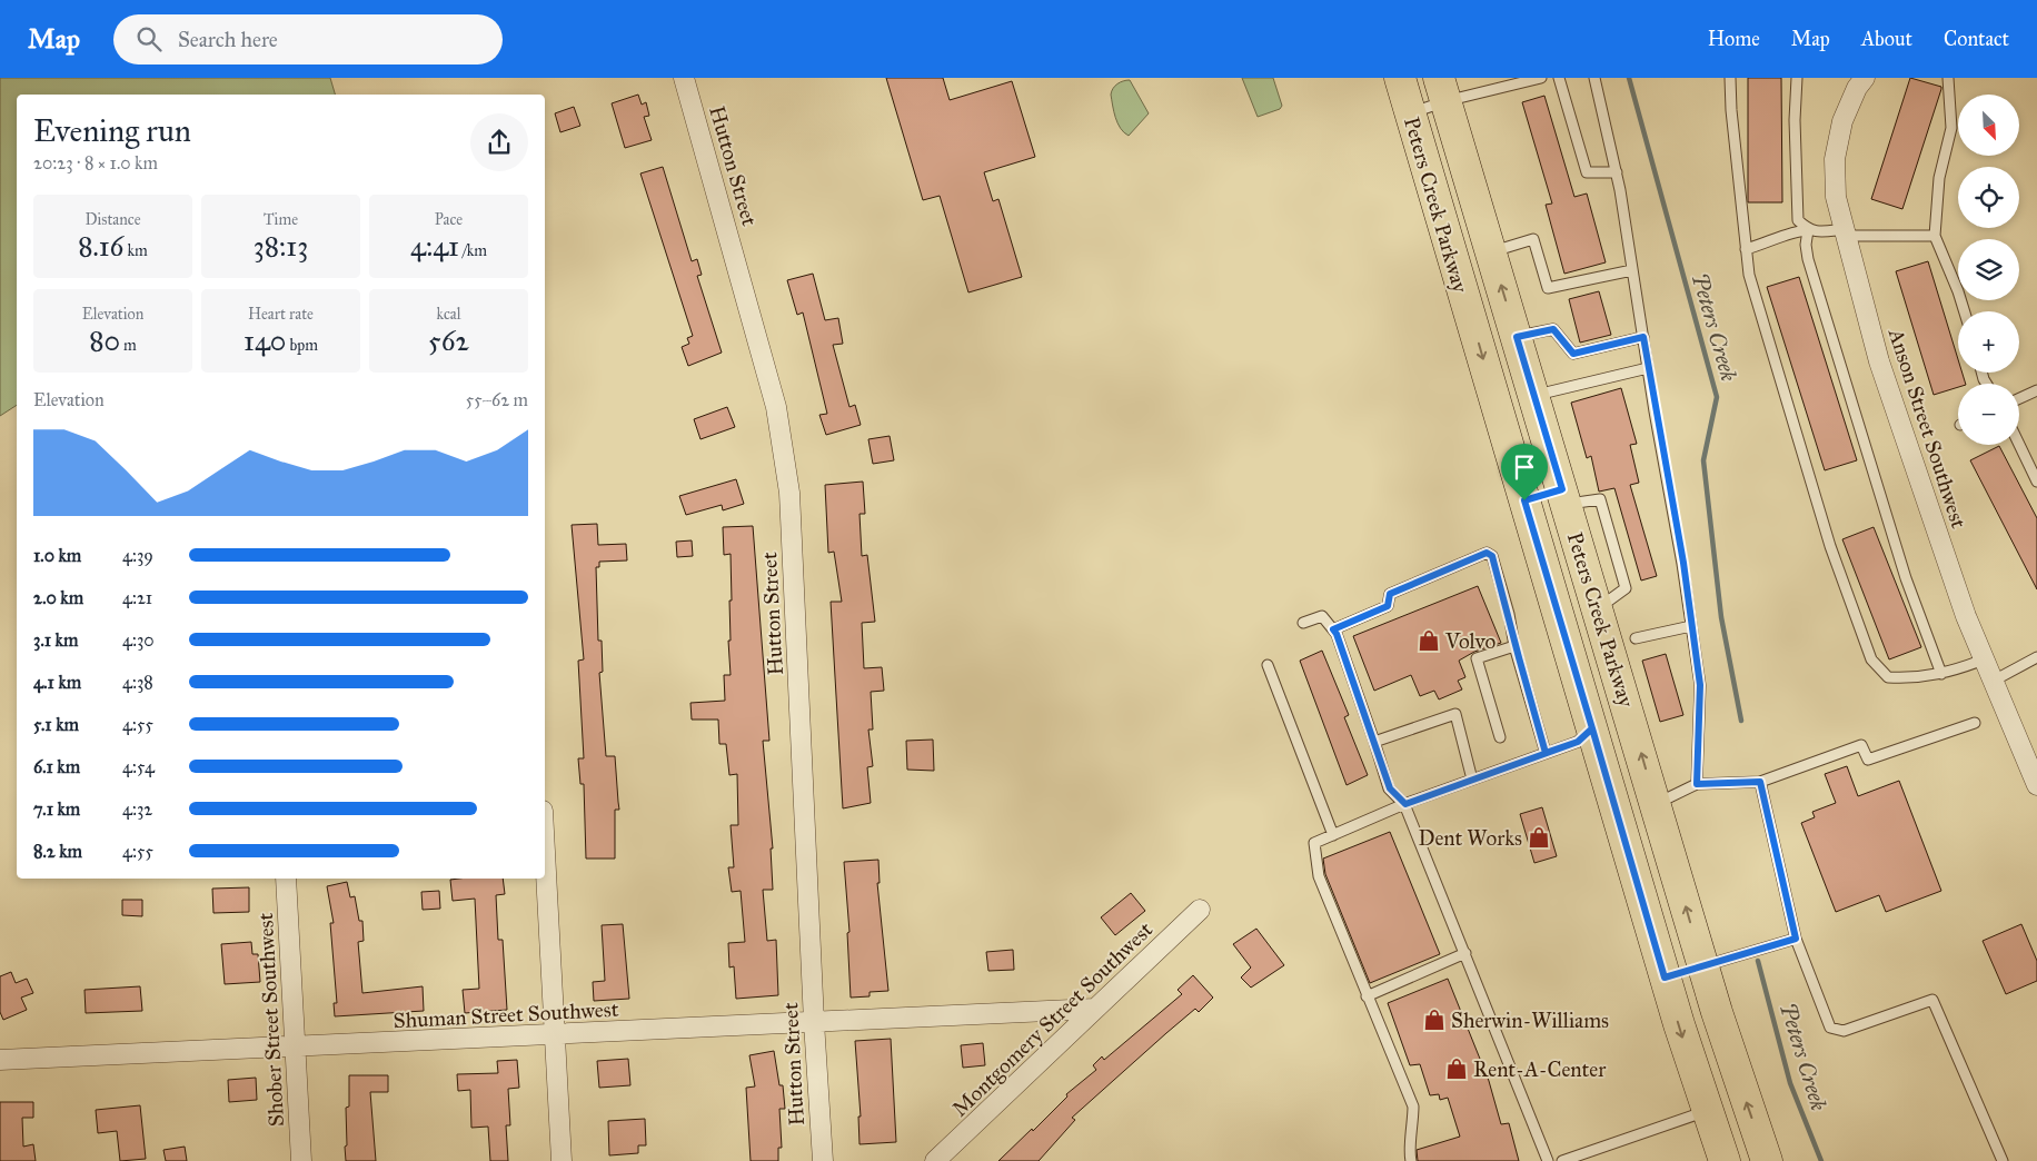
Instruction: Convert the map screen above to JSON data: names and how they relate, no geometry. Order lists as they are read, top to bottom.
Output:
{
  "streets": {
    "main road": ["Peters Creek Parkway"],
    "street": [
      "Hutton Street",
      "Anson Street Southwest",
      "Shuman Street Southwest",
      "Montgomery Street Southwest",
      "Shober Street Southwest"
    ]
  },
  "crossings": [
    ["Hutton Street", "Shuman Street Southwest"],
    ["Shuman Street Southwest", "Montgomery Street Southwest"],
    ["Shuman Street Southwest", "Shober Street Southwest"]
  ],
  "water": ["Peters Creek"],
  "places": {
    "shop": [
      "Volvo",
      "Dent Works",
      "Sherwin-Williams",
      "Rent-A-Center"
    ]
  },
  "north": "bottom right",
  "page": {
    "header": "Map",
    "search": "Search here",
    "nav": [
      "Home",
      "Map",
      "About",
      "Contact"
    ],
    "map_buttons": ["+", "−"],
    "heading": ["Evening run", "20:23 · 8 × 1.0 km"],
    "stats": [
      ["Distance", "8.16 km"],
      ["Time", "38:13"],
      ["Pace", "4:41 /km"],
      ["Elevation", "80 m"],
      ["Heart rate", "140 bpm"],
      ["kcal", "562"]
    ],
    "chart": ["Elevation", "55–62 m"],
    "list": [
      {
        "name": "1.0 km",
        "note": "4:39"
      },
      {
        "name": "2.0 km",
        "note": "4:21"
      },
      {
        "name": "3.1 km",
        "note": "4:30"
      },
      {
        "name": "4.1 km",
        "note": "4:38"
      },
      {
        "name": "5.1 km",
        "note": "4:55"
      },
      {
        "name": "6.1 km",
        "note": "4:54"
      },
      {
        "name": "7.1 km",
        "note": "4:32"
      },
      {
        "name": "8.2 km",
        "note": "4:55"
      }
    ]
  }
}
